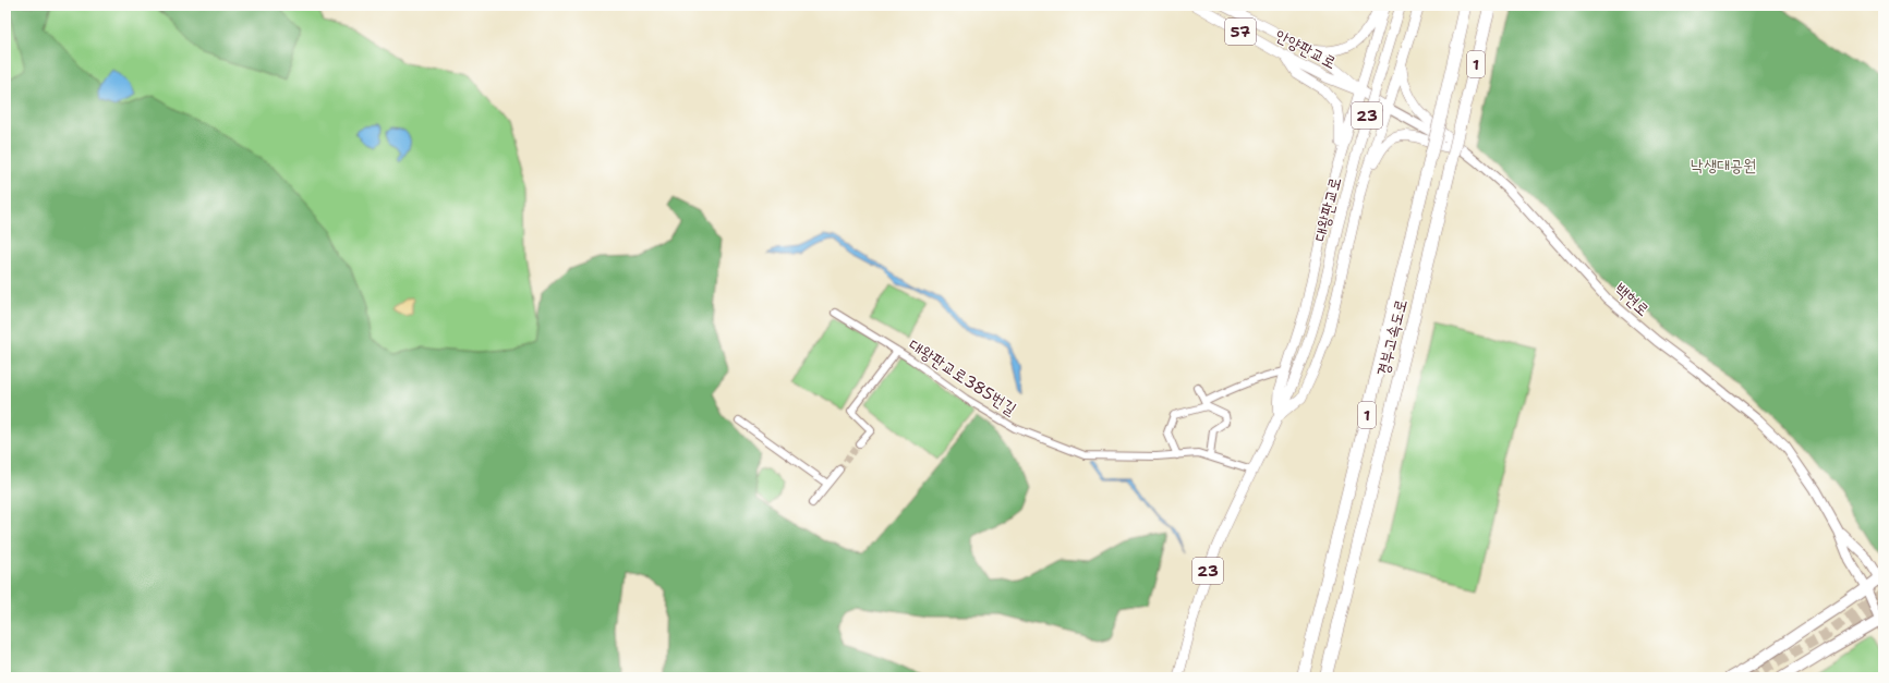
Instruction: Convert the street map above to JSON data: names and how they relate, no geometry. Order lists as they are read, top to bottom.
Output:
{
  "streets": {
    "highway": ["1", "경부고속도로"],
    "main road": [
      "57",
      "안양판교로",
      "23",
      "대왕판교로",
      "백현로"
    ],
    "street": ["대왕판교로385번길"]
  },
  "crossings": [
    ["57", "안양판교로"],
    ["안양판교로", "대왕판교로"],
    ["안양판교로", "백현로"],
    ["대왕판교로", "백현로"],
    ["대왕판교로", "대왕판교로385번길"]
  ],
  "parks": ["낙생대공원"]
}
